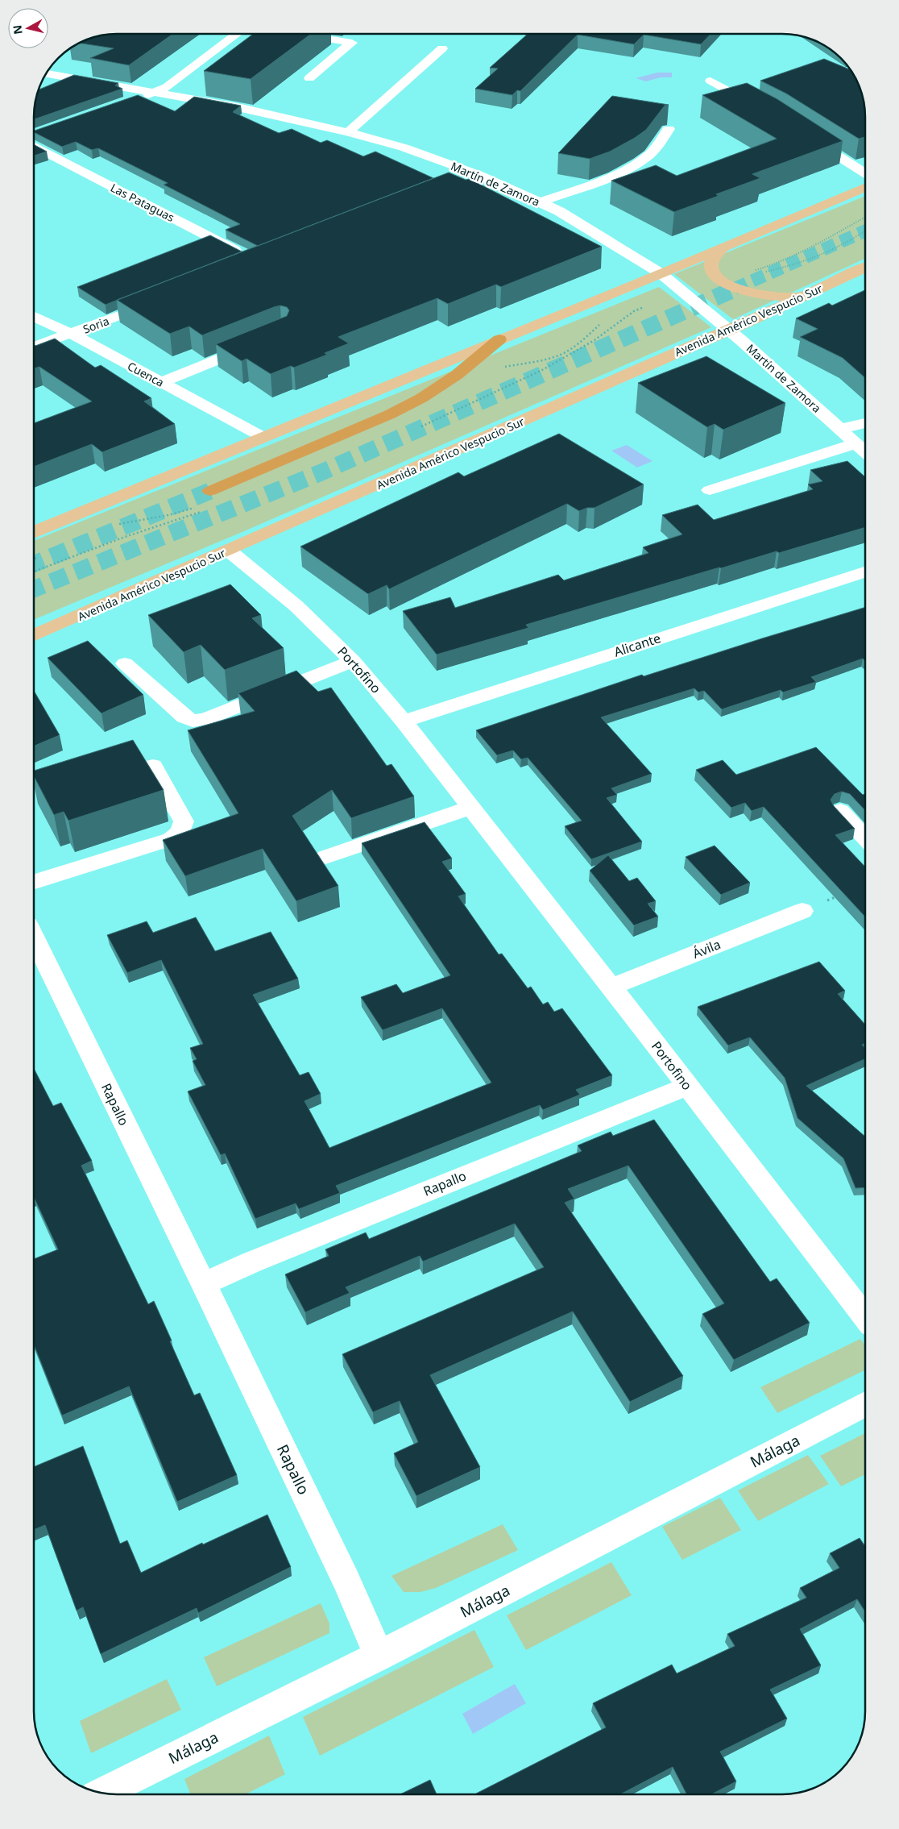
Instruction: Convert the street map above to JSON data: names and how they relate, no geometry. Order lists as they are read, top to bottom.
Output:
{
  "streets": {
    "main road": ["Avenida Américo Vespucio Sur"],
    "street": [
      "Martín de Zamora",
      "Las Pataguas",
      "Soria",
      "Cuenca",
      "Alicante",
      "Portofino",
      "Ávila",
      "Rapallo",
      "Málaga"
    ]
  },
  "crossings": [
    ["Martín de Zamora", "Avenida Américo Vespucio Sur"],
    ["Avenida Américo Vespucio Sur", "Portofino"],
    ["Soria", "Cuenca"],
    ["Alicante", "Portofino"],
    ["Portofino", "Ávila"],
    ["Portofino", "Rapallo"],
    ["Rapallo", "Málaga"]
  ],
  "north": "left"
}
